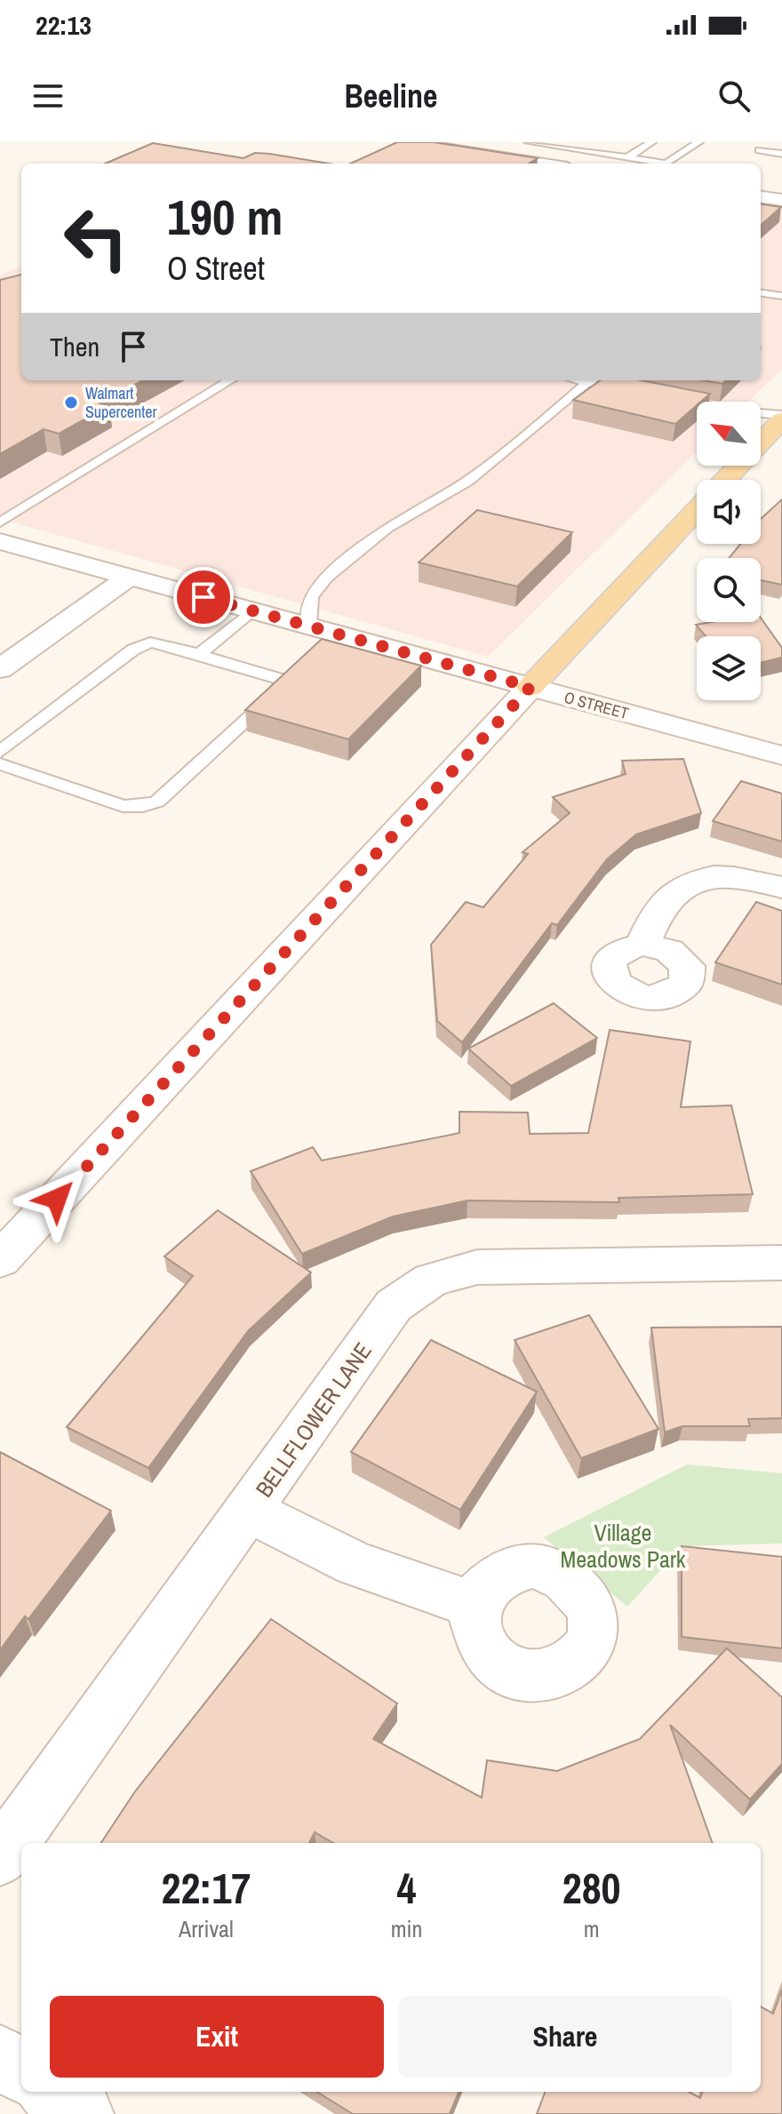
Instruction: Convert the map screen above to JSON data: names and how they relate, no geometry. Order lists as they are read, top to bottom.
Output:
{
  "streets": {
    "street": ["O STREET", "BELLFLOWER LANE"]
  },
  "parks": ["Village Meadows Park"],
  "places": ["Walmart Supercenter"],
  "north": "top left",
  "page": {
    "status": "22:13",
    "header": "Beeline",
    "turn": ["190 m", "O Street"],
    "then": "Then",
    "eta": [
      "22:17",
      "Arrival",
      "4",
      "min",
      "280",
      "m"
    ],
    "buttons": ["Exit", "Share"]
  }
}
